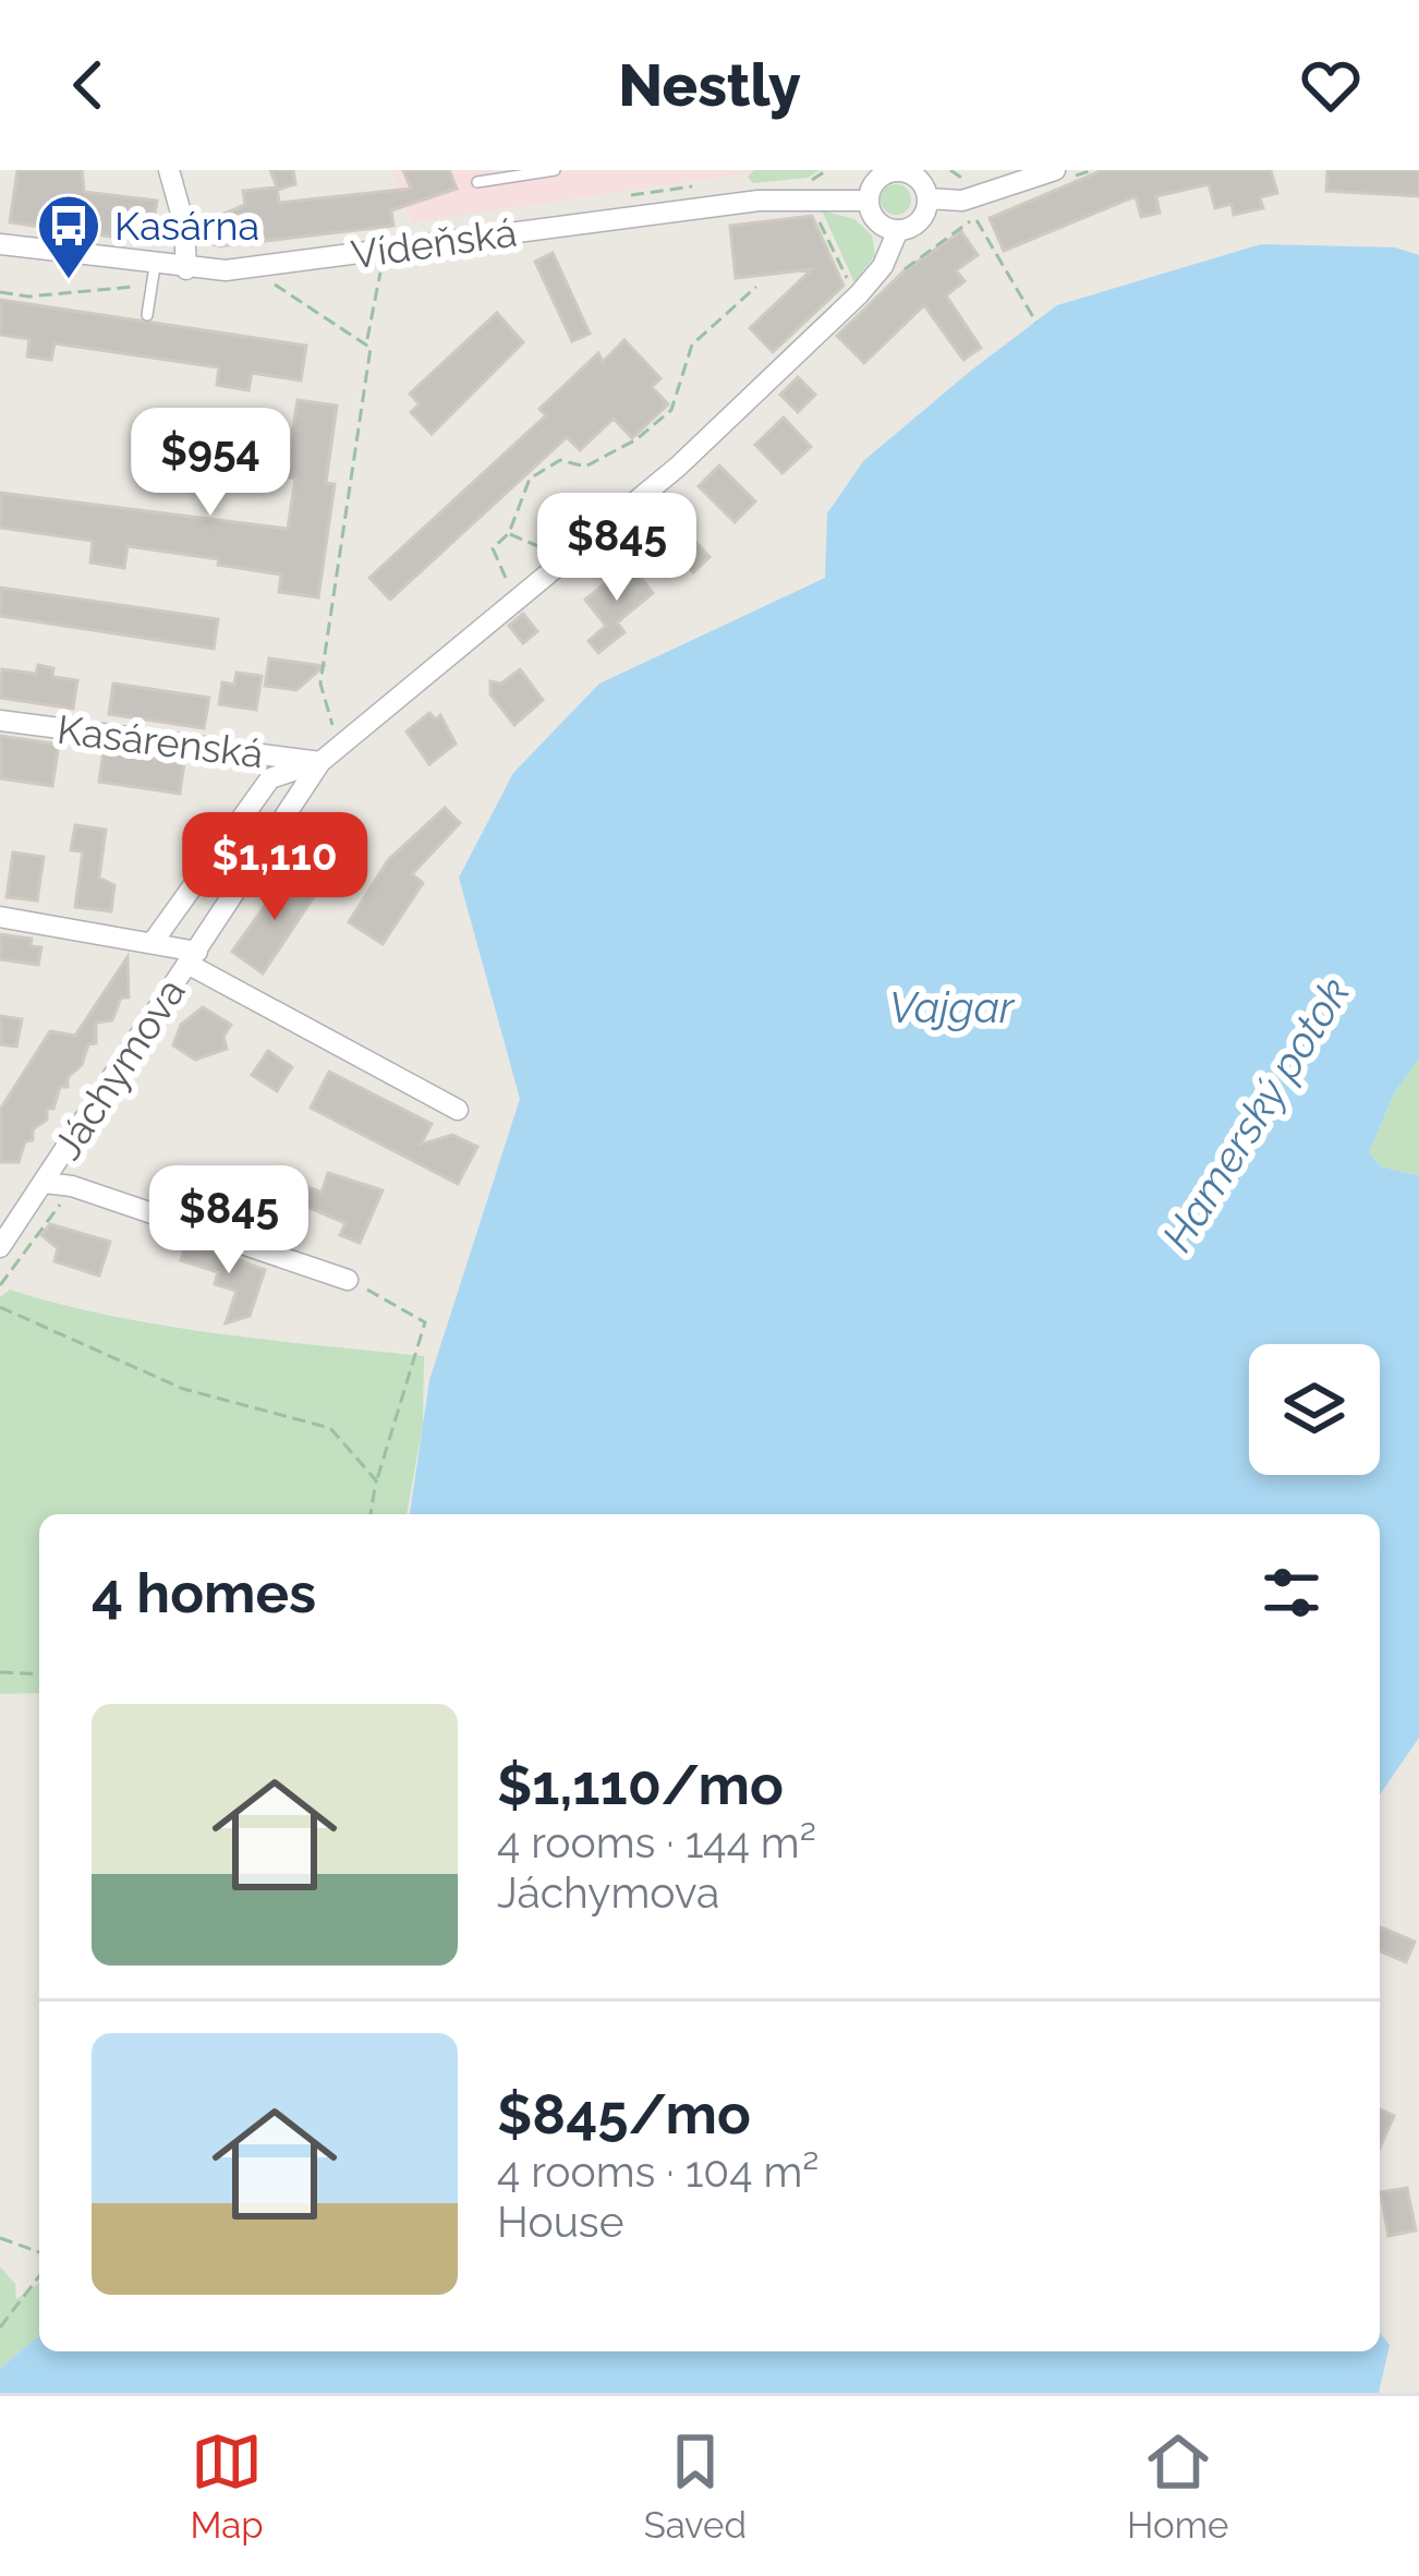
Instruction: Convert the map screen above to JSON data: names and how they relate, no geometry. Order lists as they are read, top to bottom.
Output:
{
  "streets": {
    "street": ["Vídeňská", "Kasárenská", "Jáchymova"]
  },
  "crossings": [
    ["Vídeňská", "Jáchymova"],
    ["Kasárenská", "Jáchymova"]
  ],
  "water": ["Vajgar", "Hamerský potok"],
  "places": {
    "bus stop": ["Kasárna"]
  },
  "page": {
    "header": "Nestly",
    "price": [
      "$954",
      "$845",
      "$1,110",
      "$845"
    ],
    "heading": "4 homes",
    "list": [
      {
        "name": "$1,110/mo",
        "note": "4 rooms · 144 m² · Jáchymova"
      },
      {
        "name": "$845/mo",
        "note": "4 rooms · 104 m² · House"
      }
    ],
    "tabs": ["Map", "Saved", "Home"]
  }
}
